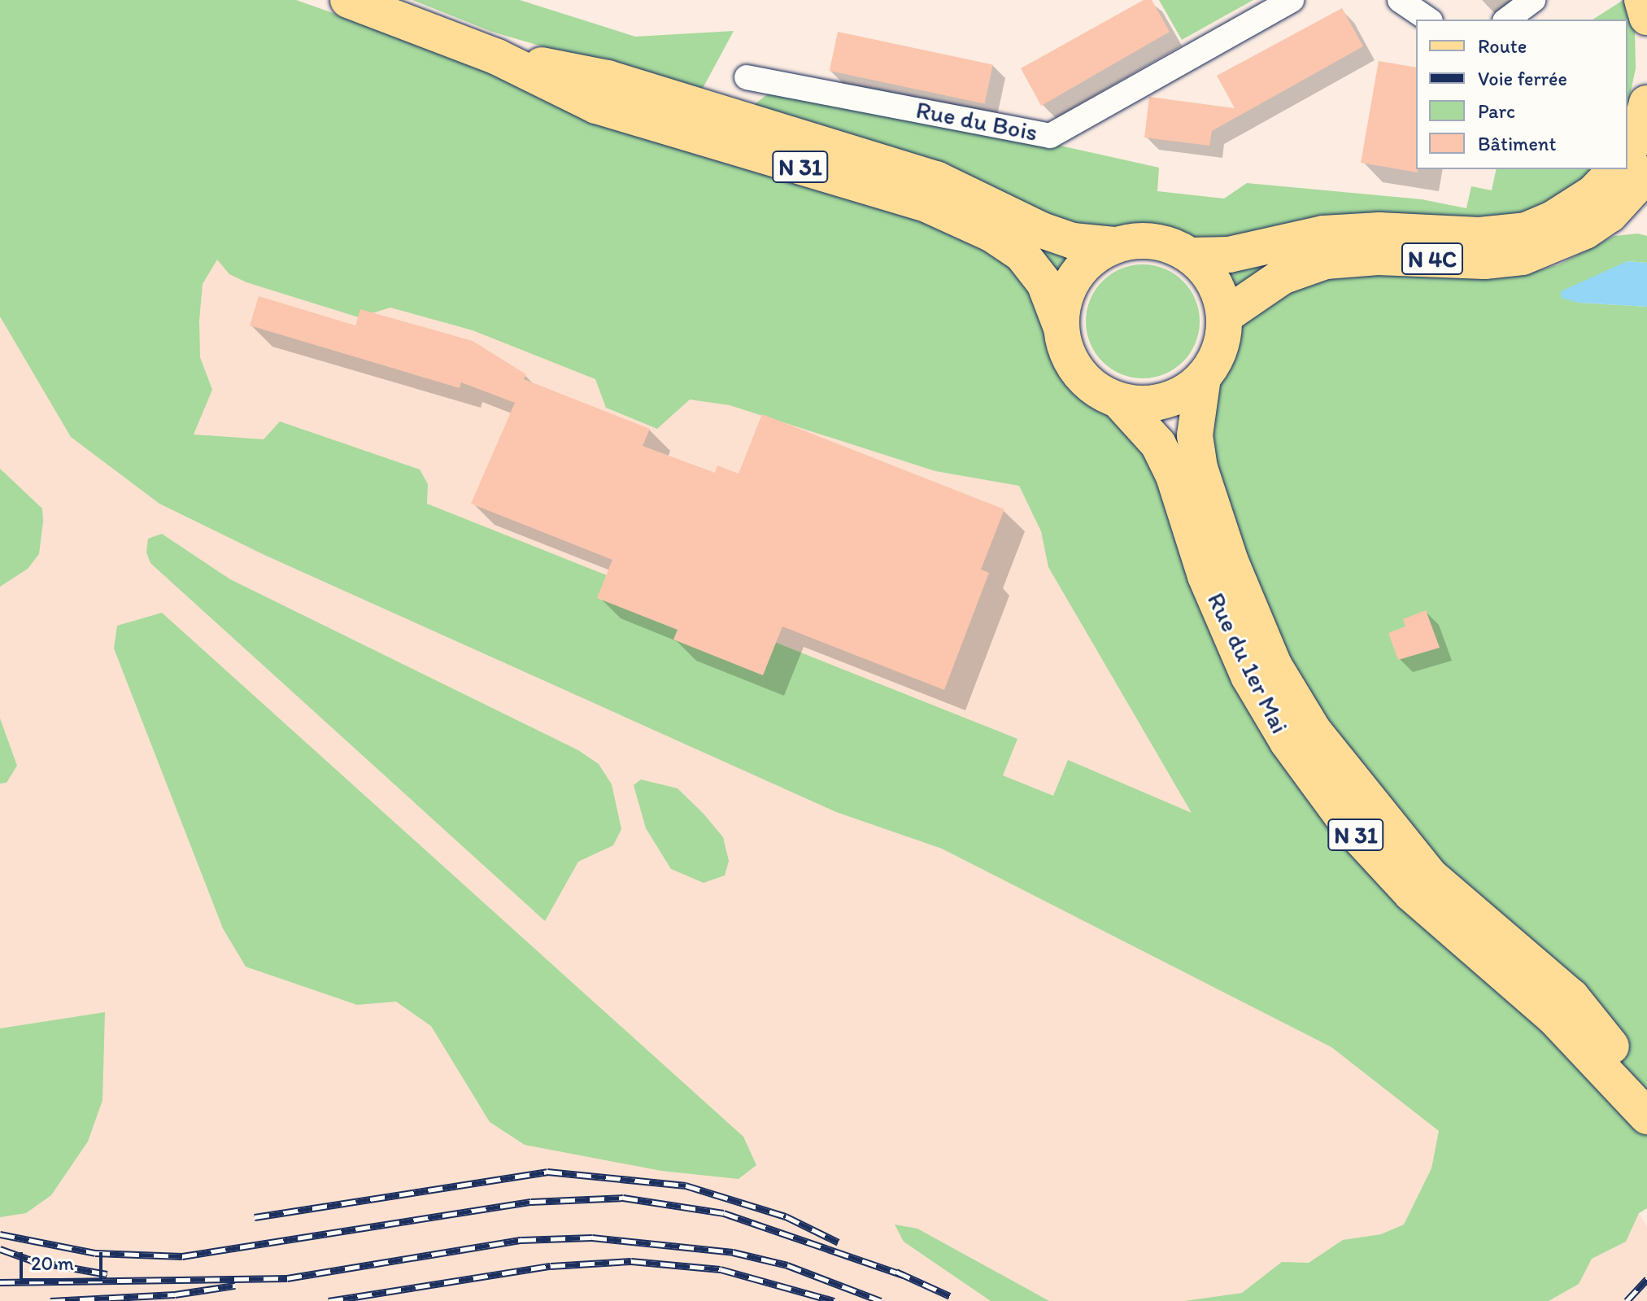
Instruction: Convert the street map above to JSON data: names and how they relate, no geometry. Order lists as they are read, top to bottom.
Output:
{
  "streets": {
    "main road": ["N 31", "N 4C", "Rue du 1er Mai"],
    "street": ["Rue du Bois"]
  },
  "crossings": [
    ["N 31", "N 4C"],
    ["N 31", "Rue du 1er Mai"],
    ["N 4C", "Rue du 1er Mai"]
  ],
  "legend": [
    "Route",
    "Voie ferrée",
    "Parc",
    "Bâtiment"
  ],
  "scale_bar": "20 m"
}
